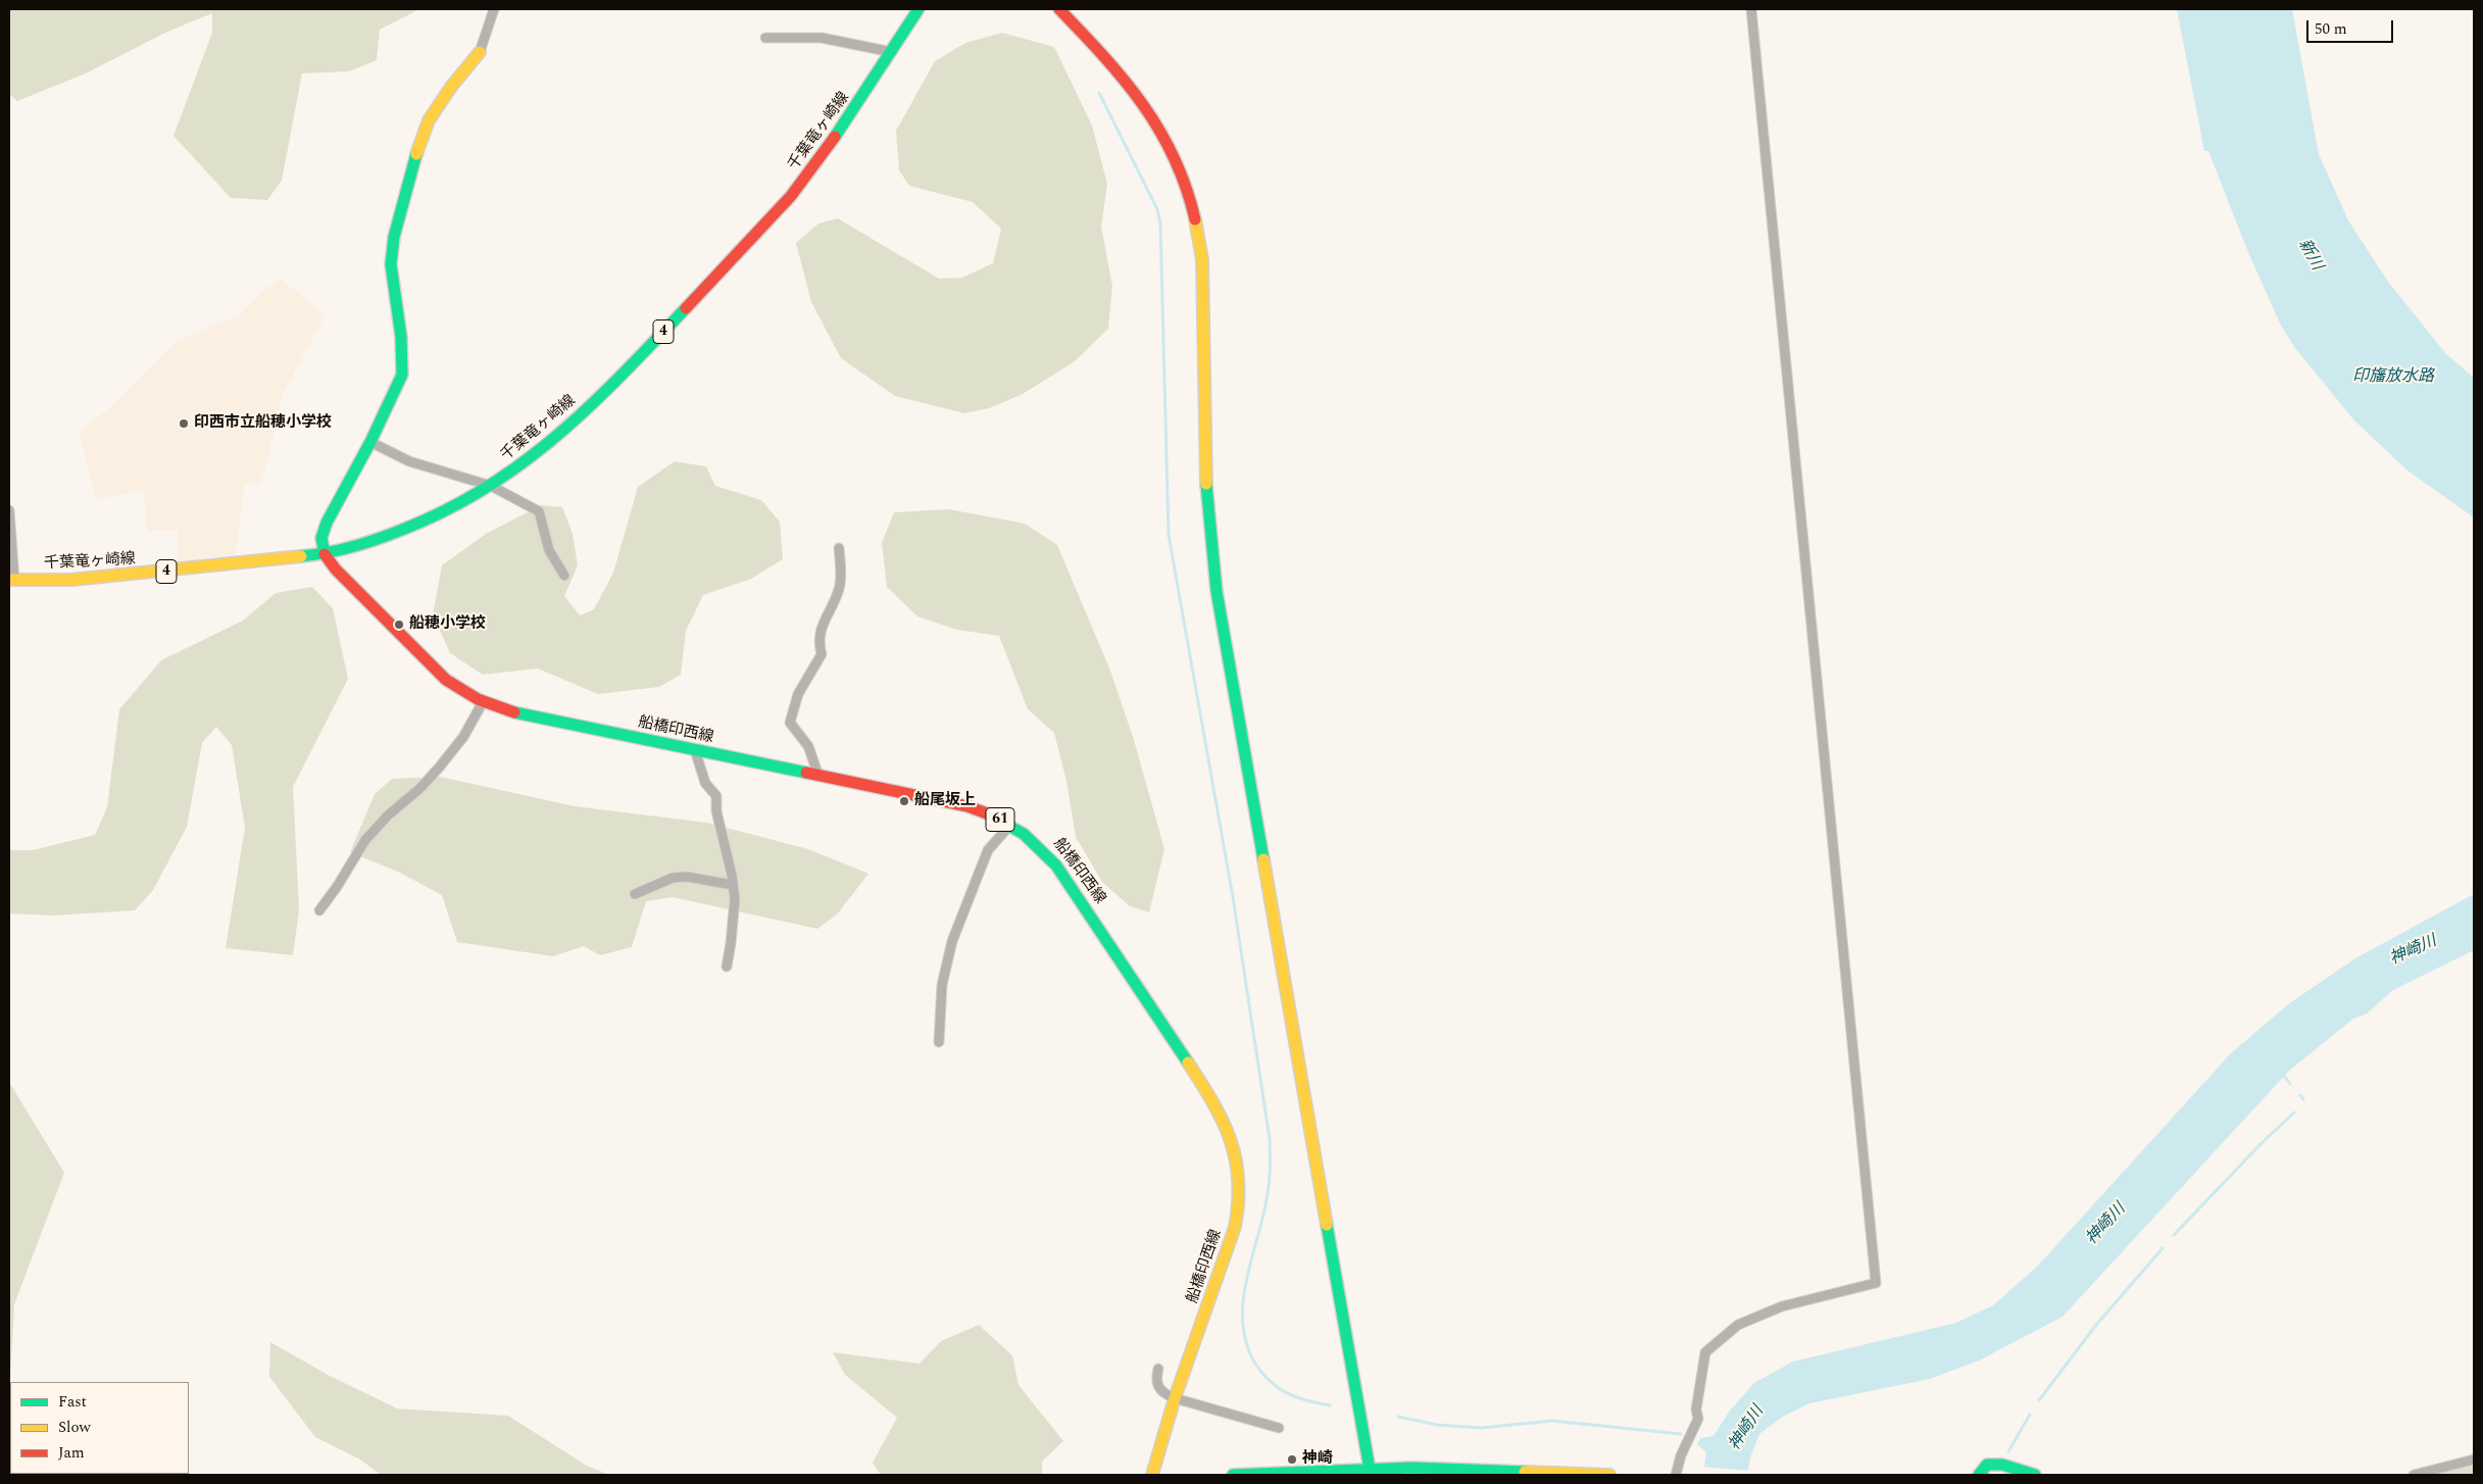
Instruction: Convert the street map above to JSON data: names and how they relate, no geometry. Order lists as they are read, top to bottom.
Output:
{
  "streets": {
    "main road": [
      "千葉竜ヶ崎線",
      "4",
      "船橋印西線",
      "61"
    ]
  },
  "crossings": [
    ["千葉竜ヶ崎線", "船橋印西線"]
  ],
  "water": ["新川", "印旛放水路", "神崎川"],
  "places": [
    "印西市立船穂小学校",
    "船穂小学校",
    "船尾坂上",
    "神崎"
  ],
  "legend": ["Fast", "Slow", "Jam"],
  "scale_bar": "50 m"
}
